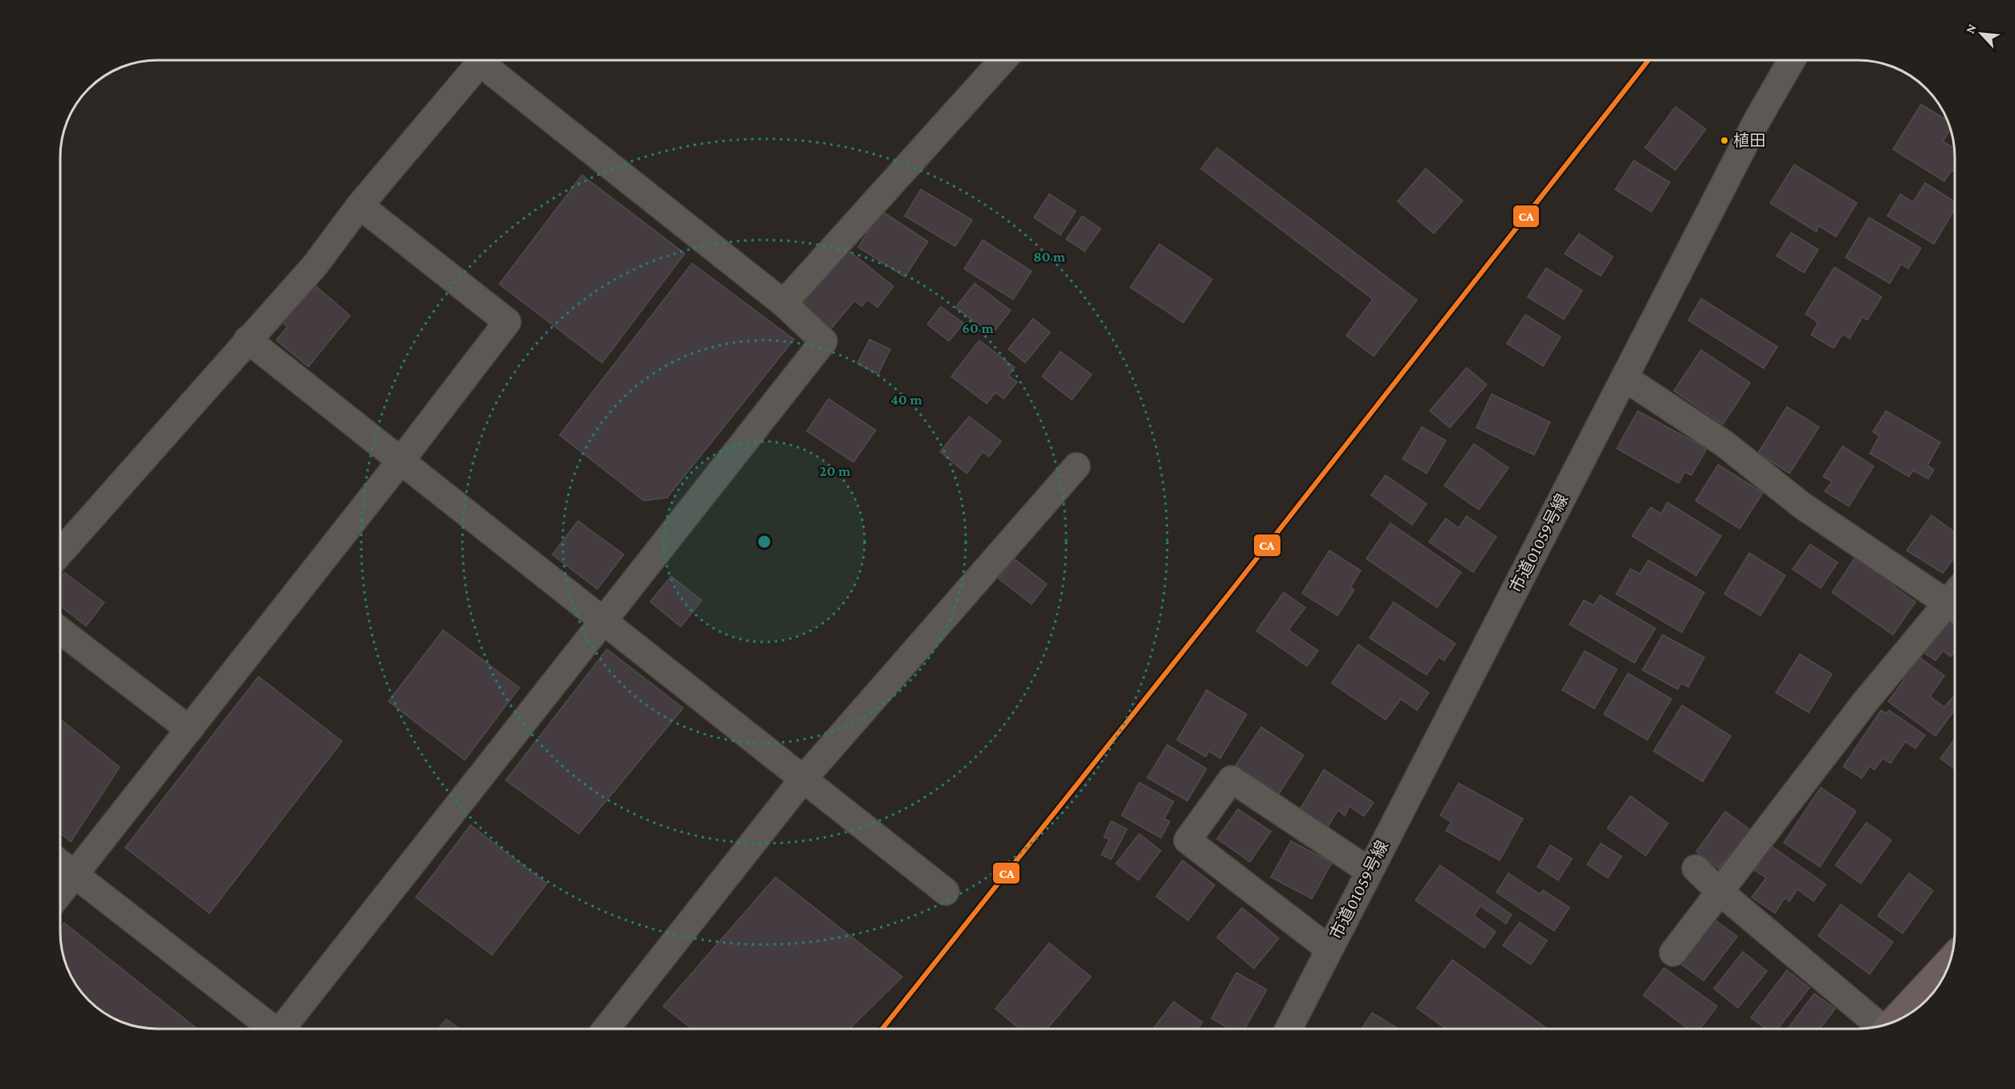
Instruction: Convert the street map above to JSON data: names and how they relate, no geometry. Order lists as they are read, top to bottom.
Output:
{
  "streets": {
    "street": ["市道01059号線"]
  },
  "places": ["植田"],
  "lines": ["transit line CA"],
  "north": "top left",
  "rings": [
    "80 m",
    "60 m",
    "40 m",
    "20 m"
  ]
}
